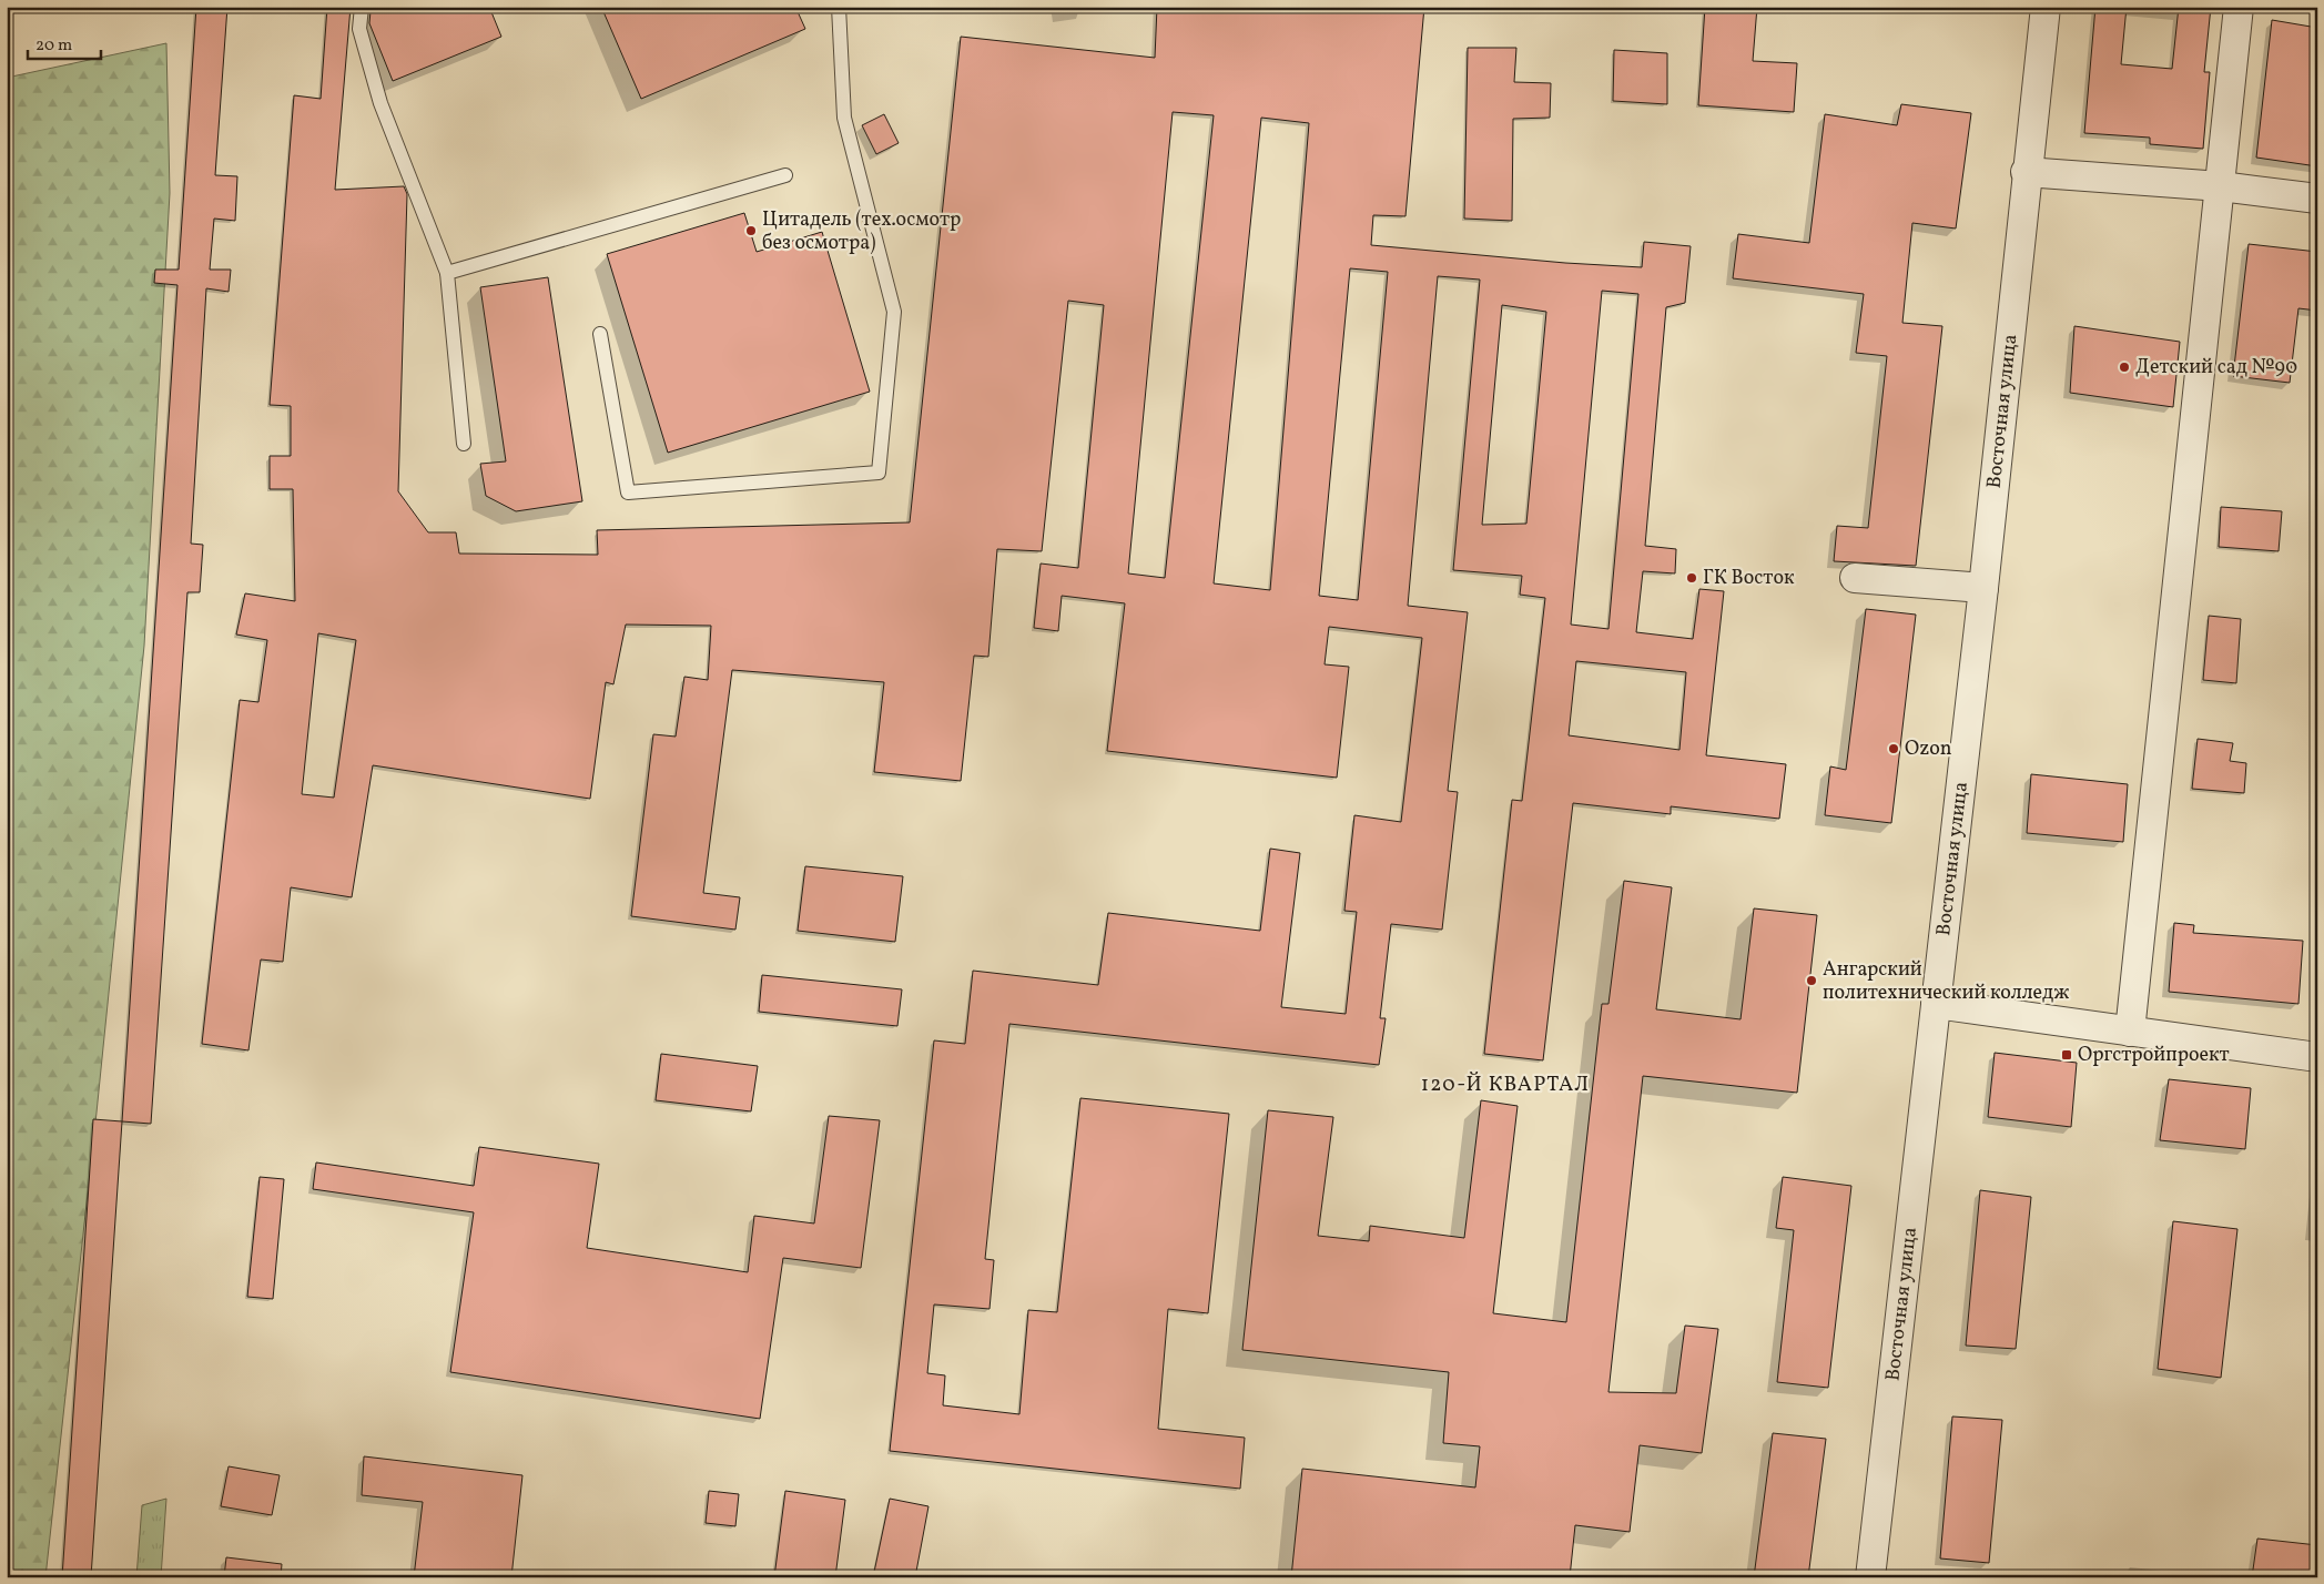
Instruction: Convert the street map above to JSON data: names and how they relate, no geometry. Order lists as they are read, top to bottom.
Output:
{
  "streets": {
    "street": ["Восточная улица"]
  },
  "districts": ["120-Й КВАРТАЛ"],
  "places": {
    "other": [
      "Цитадель (тех.осмотр без осмотра)",
      "Детский сад №90",
      "ГК Восток",
      "Ozon",
      "Ангарский политехнический колледж"
    ],
    "transit": ["Оргстройпроект"]
  },
  "scale_bar": "20 m"
}
